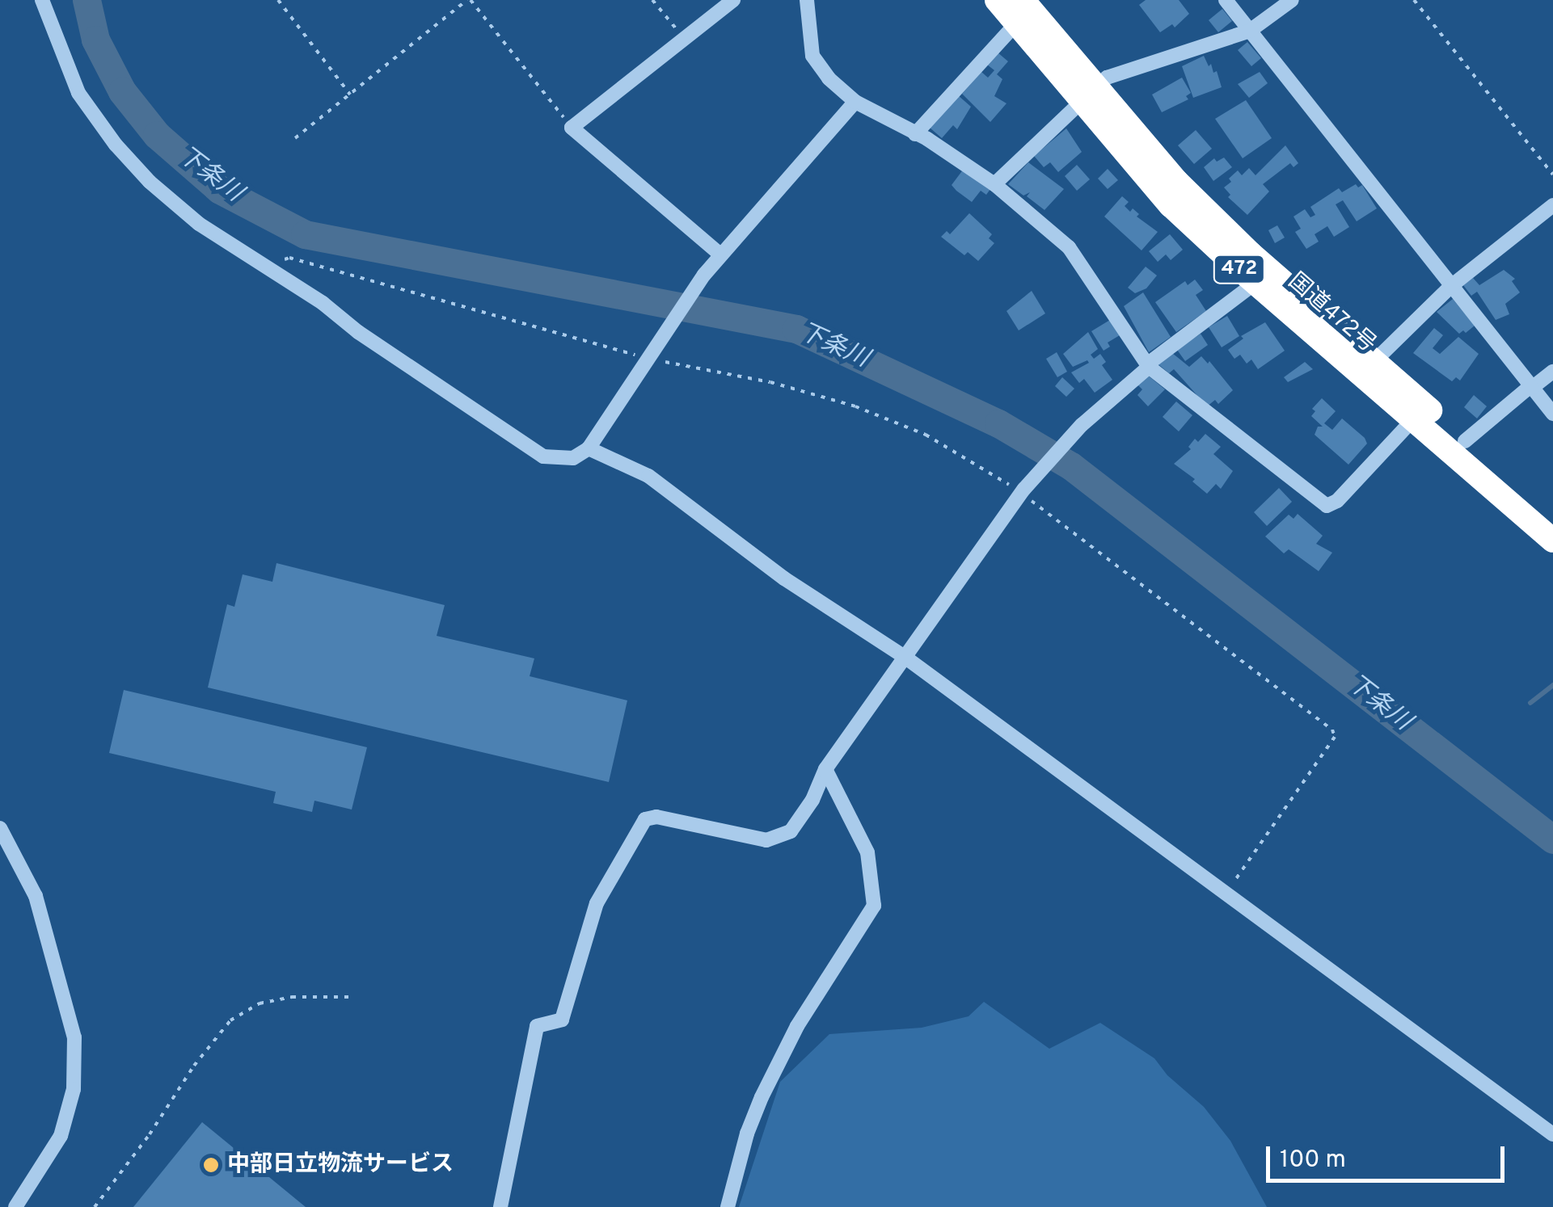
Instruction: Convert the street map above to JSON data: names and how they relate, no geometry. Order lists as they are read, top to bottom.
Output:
{
  "streets": {
    "highway": ["472", "国道472号"]
  },
  "water": ["下条川"],
  "places": ["中部日立物流サービス"],
  "scale_bar": "100 m"
}
